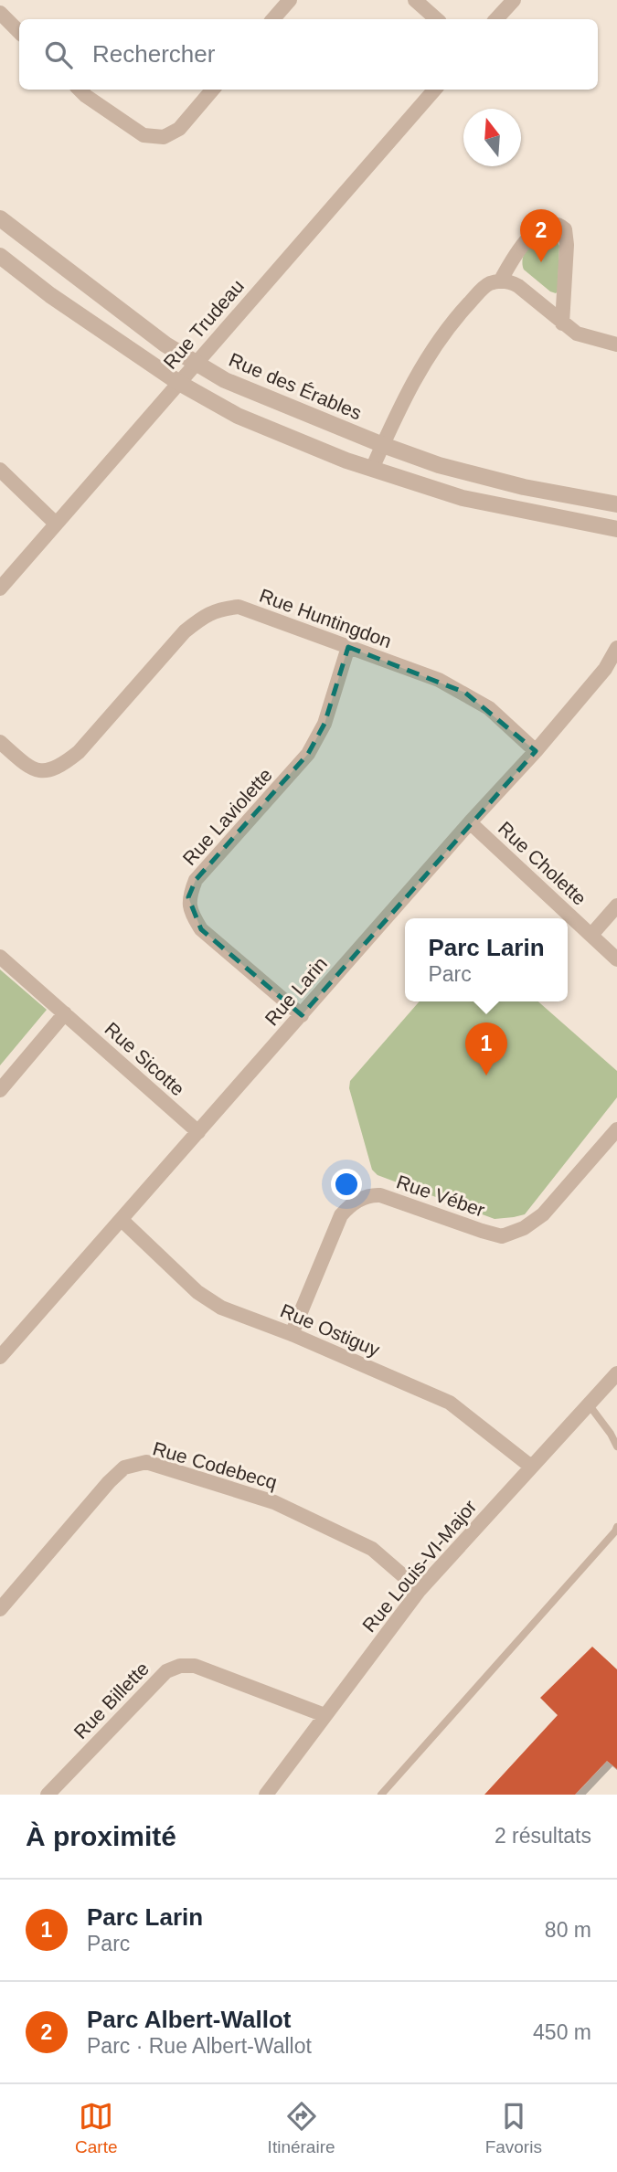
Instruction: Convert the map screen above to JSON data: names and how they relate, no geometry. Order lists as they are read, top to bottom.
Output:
{
  "streets": {
    "street": [
      "Rue Trudeau",
      "Rue des Érables",
      "Rue Huntingdon",
      "Rue Laviolette",
      "Rue Cholette",
      "Rue Larin",
      "Rue Sicotte",
      "Rue Véber",
      "Rue Ostiguy",
      "Rue Codebecq",
      "Rue Louis-VI-Major",
      "Rue Billette"
    ]
  },
  "crossings": [
    ["Rue Trudeau", "Rue des Érables"],
    ["Rue Huntingdon", "Rue Laviolette"],
    ["Rue Huntingdon", "Rue Larin"],
    ["Rue Laviolette", "Rue Larin"],
    ["Rue Cholette", "Rue Larin"],
    ["Rue Larin", "Rue Sicotte"],
    ["Rue Larin", "Rue Ostiguy"],
    ["Rue Véber", "Rue Ostiguy"],
    ["Rue Ostiguy", "Rue Louis-VI-Major"],
    ["Rue Codebecq", "Rue Louis-VI-Major"],
    ["Rue Louis-VI-Major", "Rue Billette"]
  ],
  "north": "top",
  "page": {
    "search": "Rechercher",
    "pins": ["2", "1"],
    "popup": ["Parc Larin", "Parc"],
    "heading": ["À proximité", "2 résultats"],
    "list": [
      {
        "mark": "1",
        "name": "Parc Larin",
        "note": "Parc",
        "value": "80 m"
      },
      {
        "mark": "2",
        "name": "Parc Albert-Wallot",
        "note": "Parc · Rue Albert-Wallot",
        "value": "450 m"
      }
    ],
    "nav": ["Carte", "Itinéraire", "Favoris"]
  }
}
